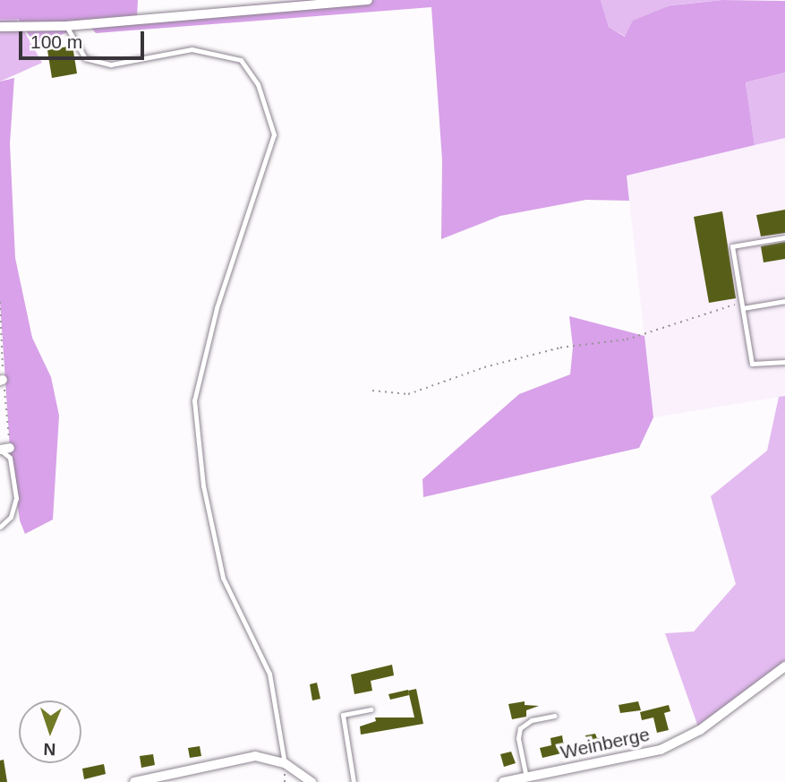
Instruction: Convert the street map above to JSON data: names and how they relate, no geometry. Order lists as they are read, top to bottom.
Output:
{
  "streets": {
    "street": ["Weinberge"]
  },
  "scale_bar": "100 m",
  "north": "bottom"
}
